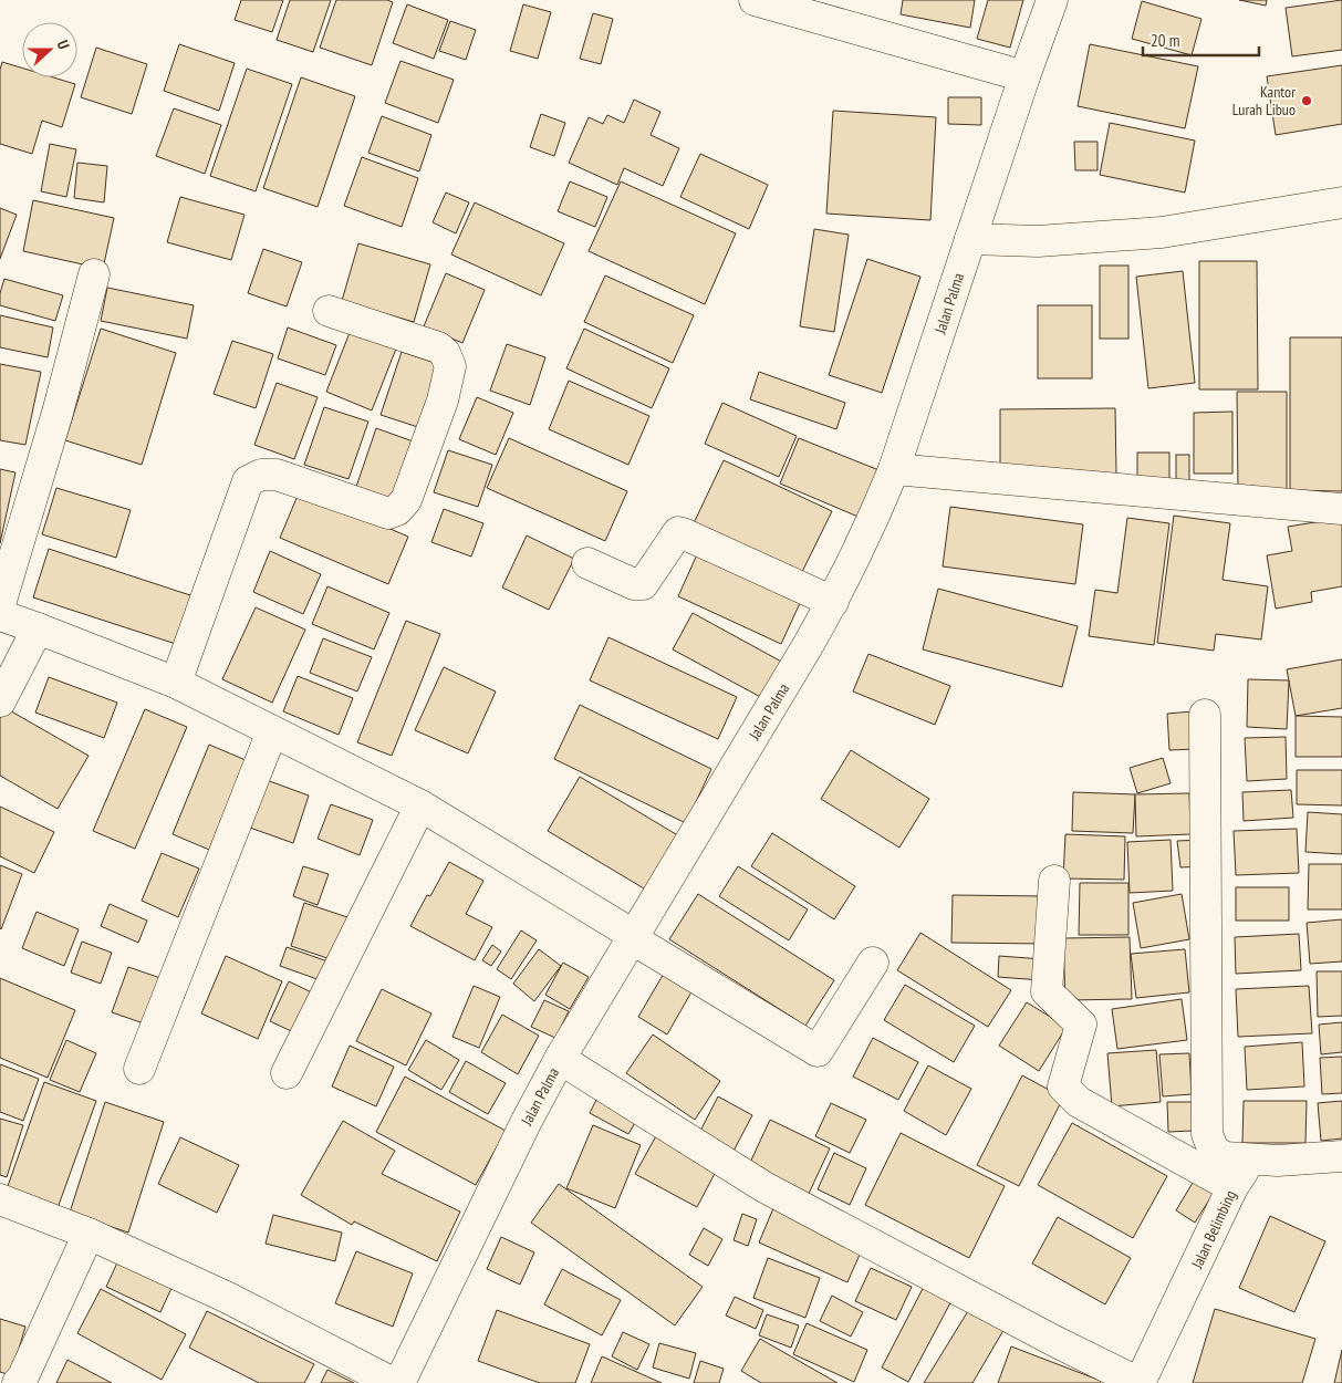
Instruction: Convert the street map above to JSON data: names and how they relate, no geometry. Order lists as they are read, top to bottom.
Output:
{
  "streets": {
    "street": ["Jalan Palma", "Jalan Belimbing"]
  },
  "places": ["Kantor Lurah Libuo"],
  "scale_bar": "20 m",
  "north": "right"
}
